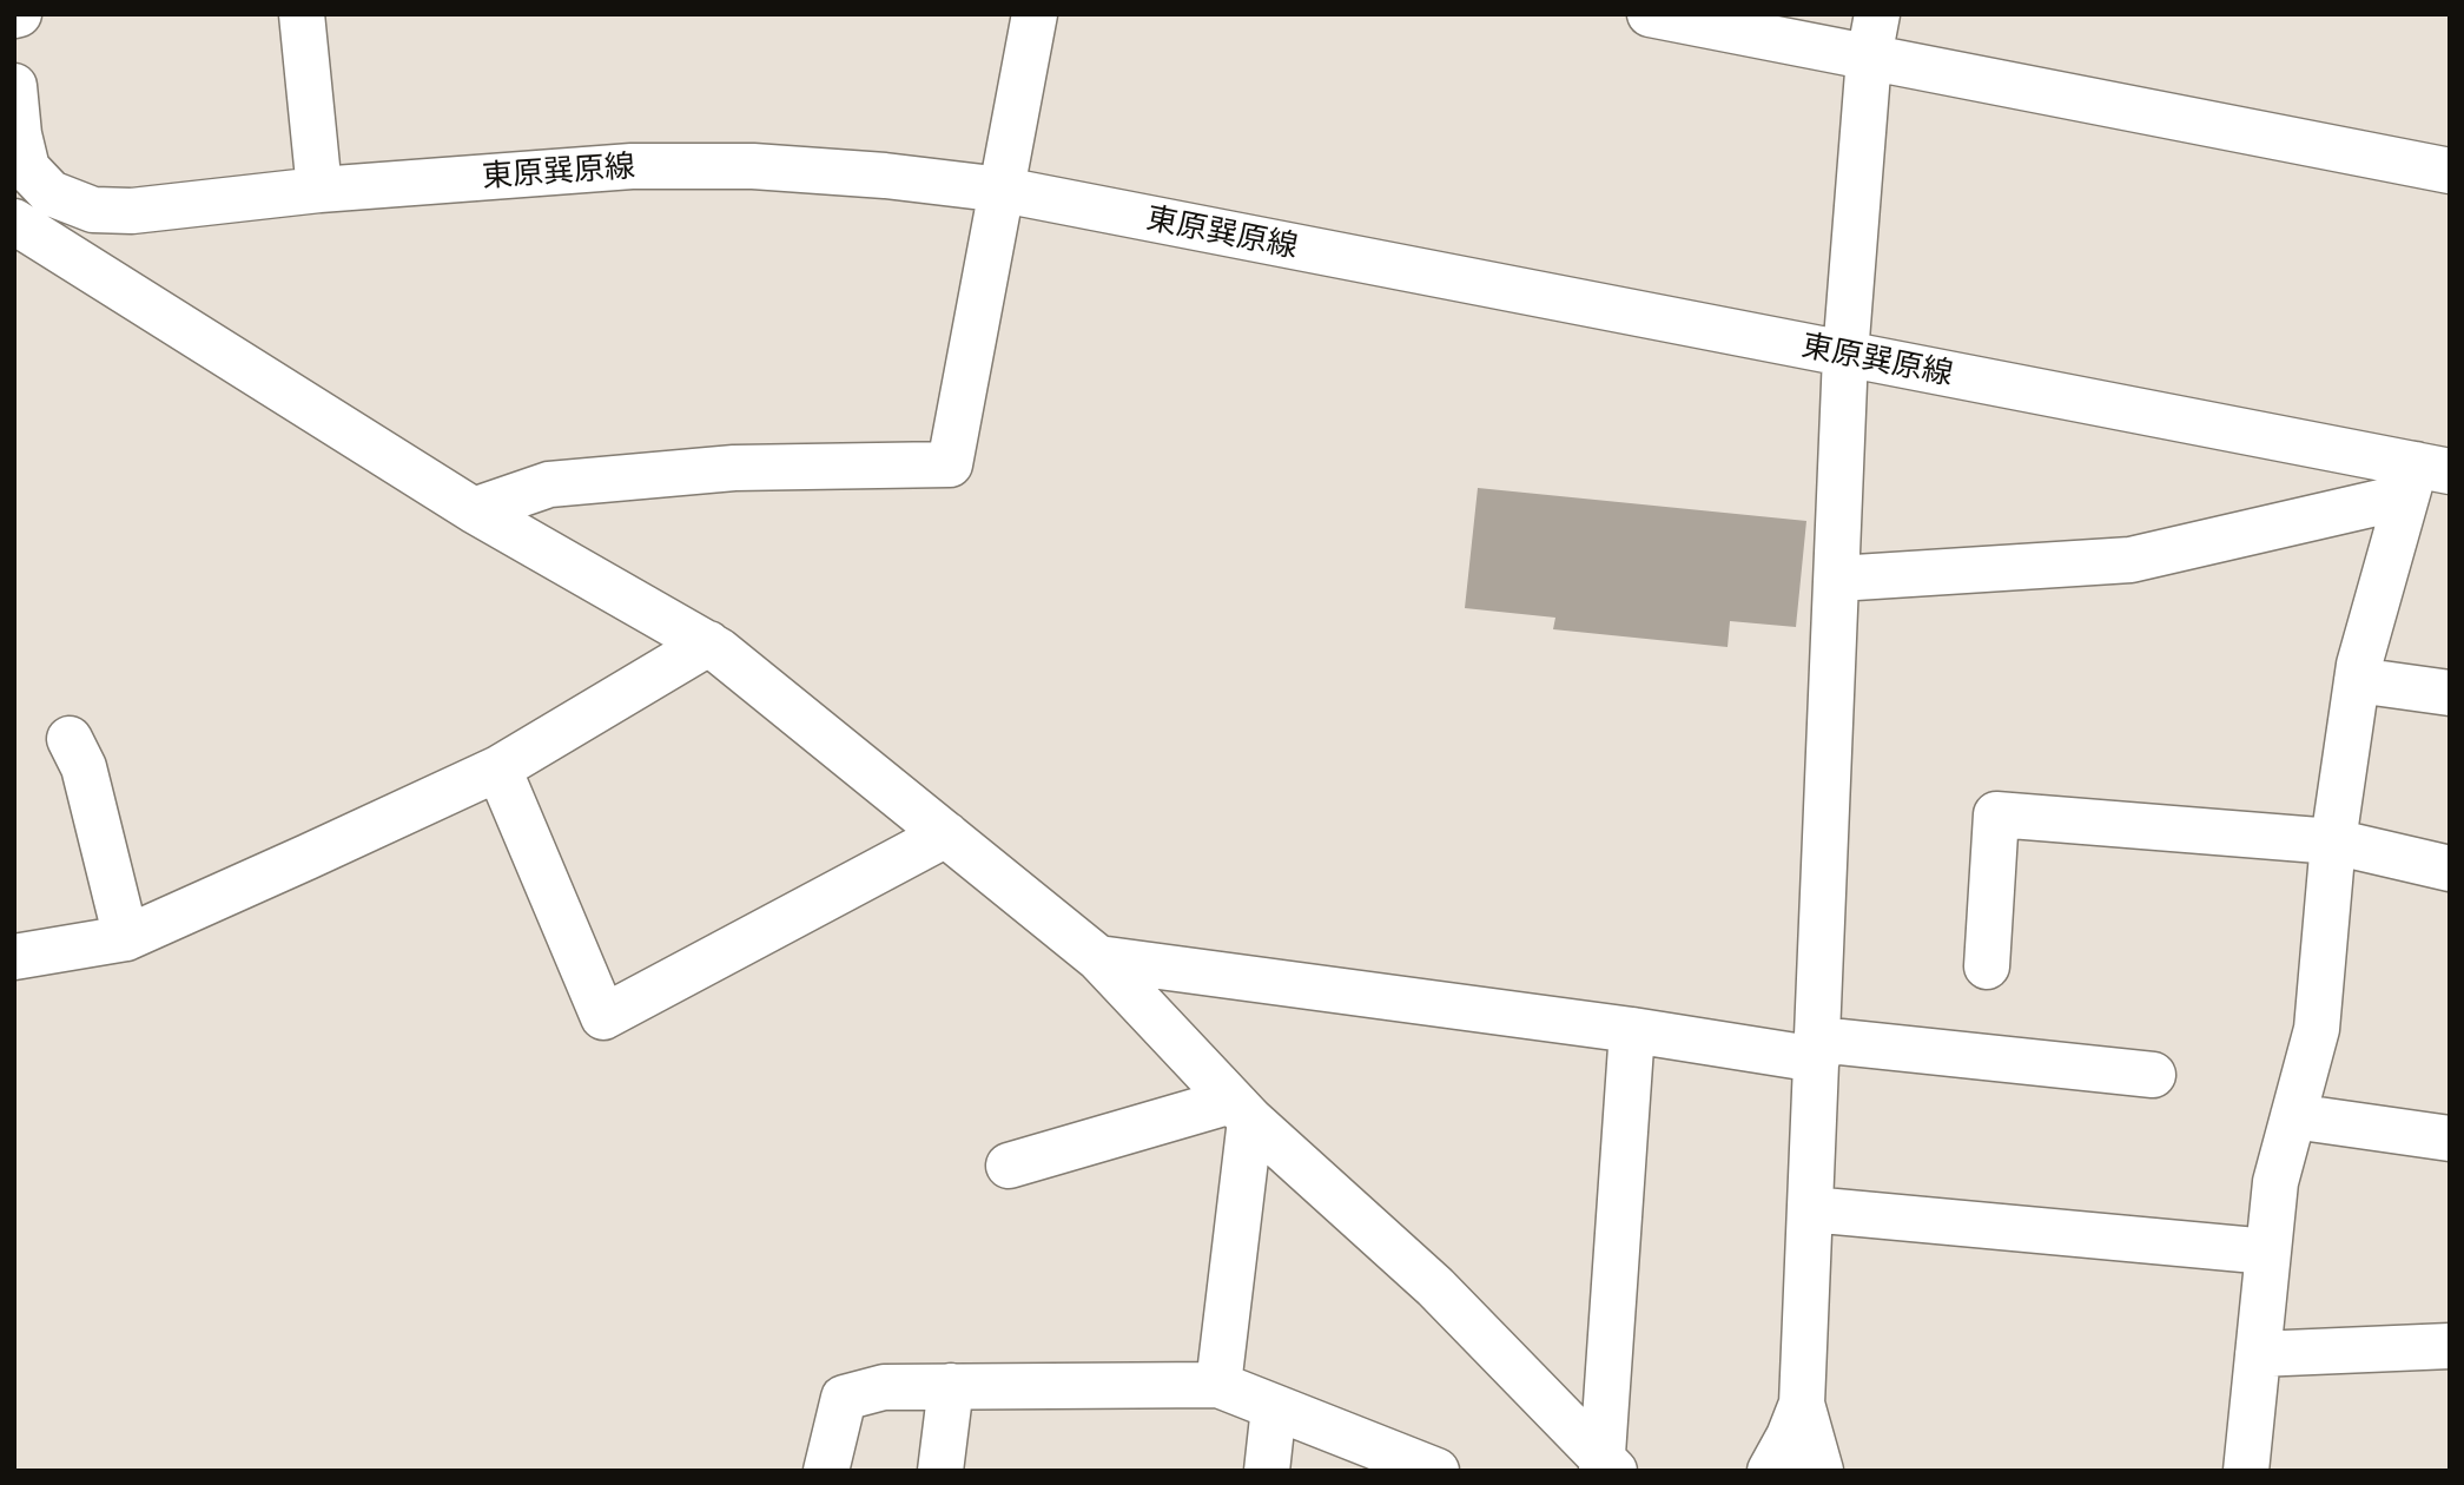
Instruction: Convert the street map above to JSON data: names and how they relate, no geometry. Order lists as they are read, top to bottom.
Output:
{
  "streets": {
    "street": ["東原巽原線"]
  }
}
